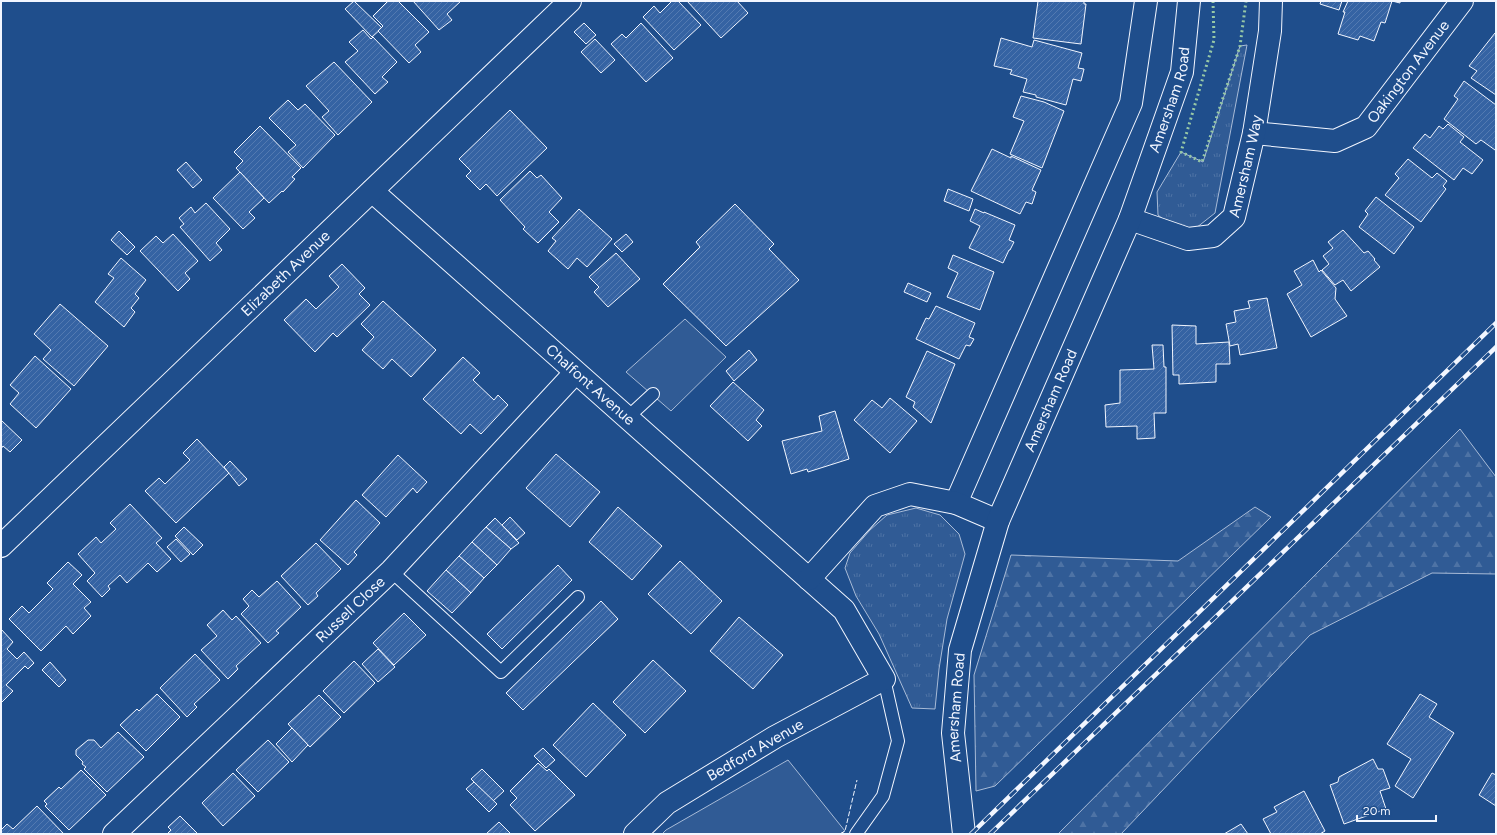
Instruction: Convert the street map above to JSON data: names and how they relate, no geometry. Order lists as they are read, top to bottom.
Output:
{
  "streets": {
    "street": [
      "Oakington Avenue",
      "Amersham Road",
      "Amersham Way",
      "Elizabeth Avenue",
      "Chalfont Avenue",
      "Russell Close",
      "Bedford Avenue"
    ]
  },
  "crossings": [
    ["Oakington Avenue", "Amersham Way"],
    ["Amersham Road", "Amersham Way"],
    ["Elizabeth Avenue", "Chalfont Avenue"],
    ["Chalfont Avenue", "Russell Close"],
    ["Chalfont Avenue", "Bedford Avenue"]
  ],
  "scale_bar": "20 m"
}
